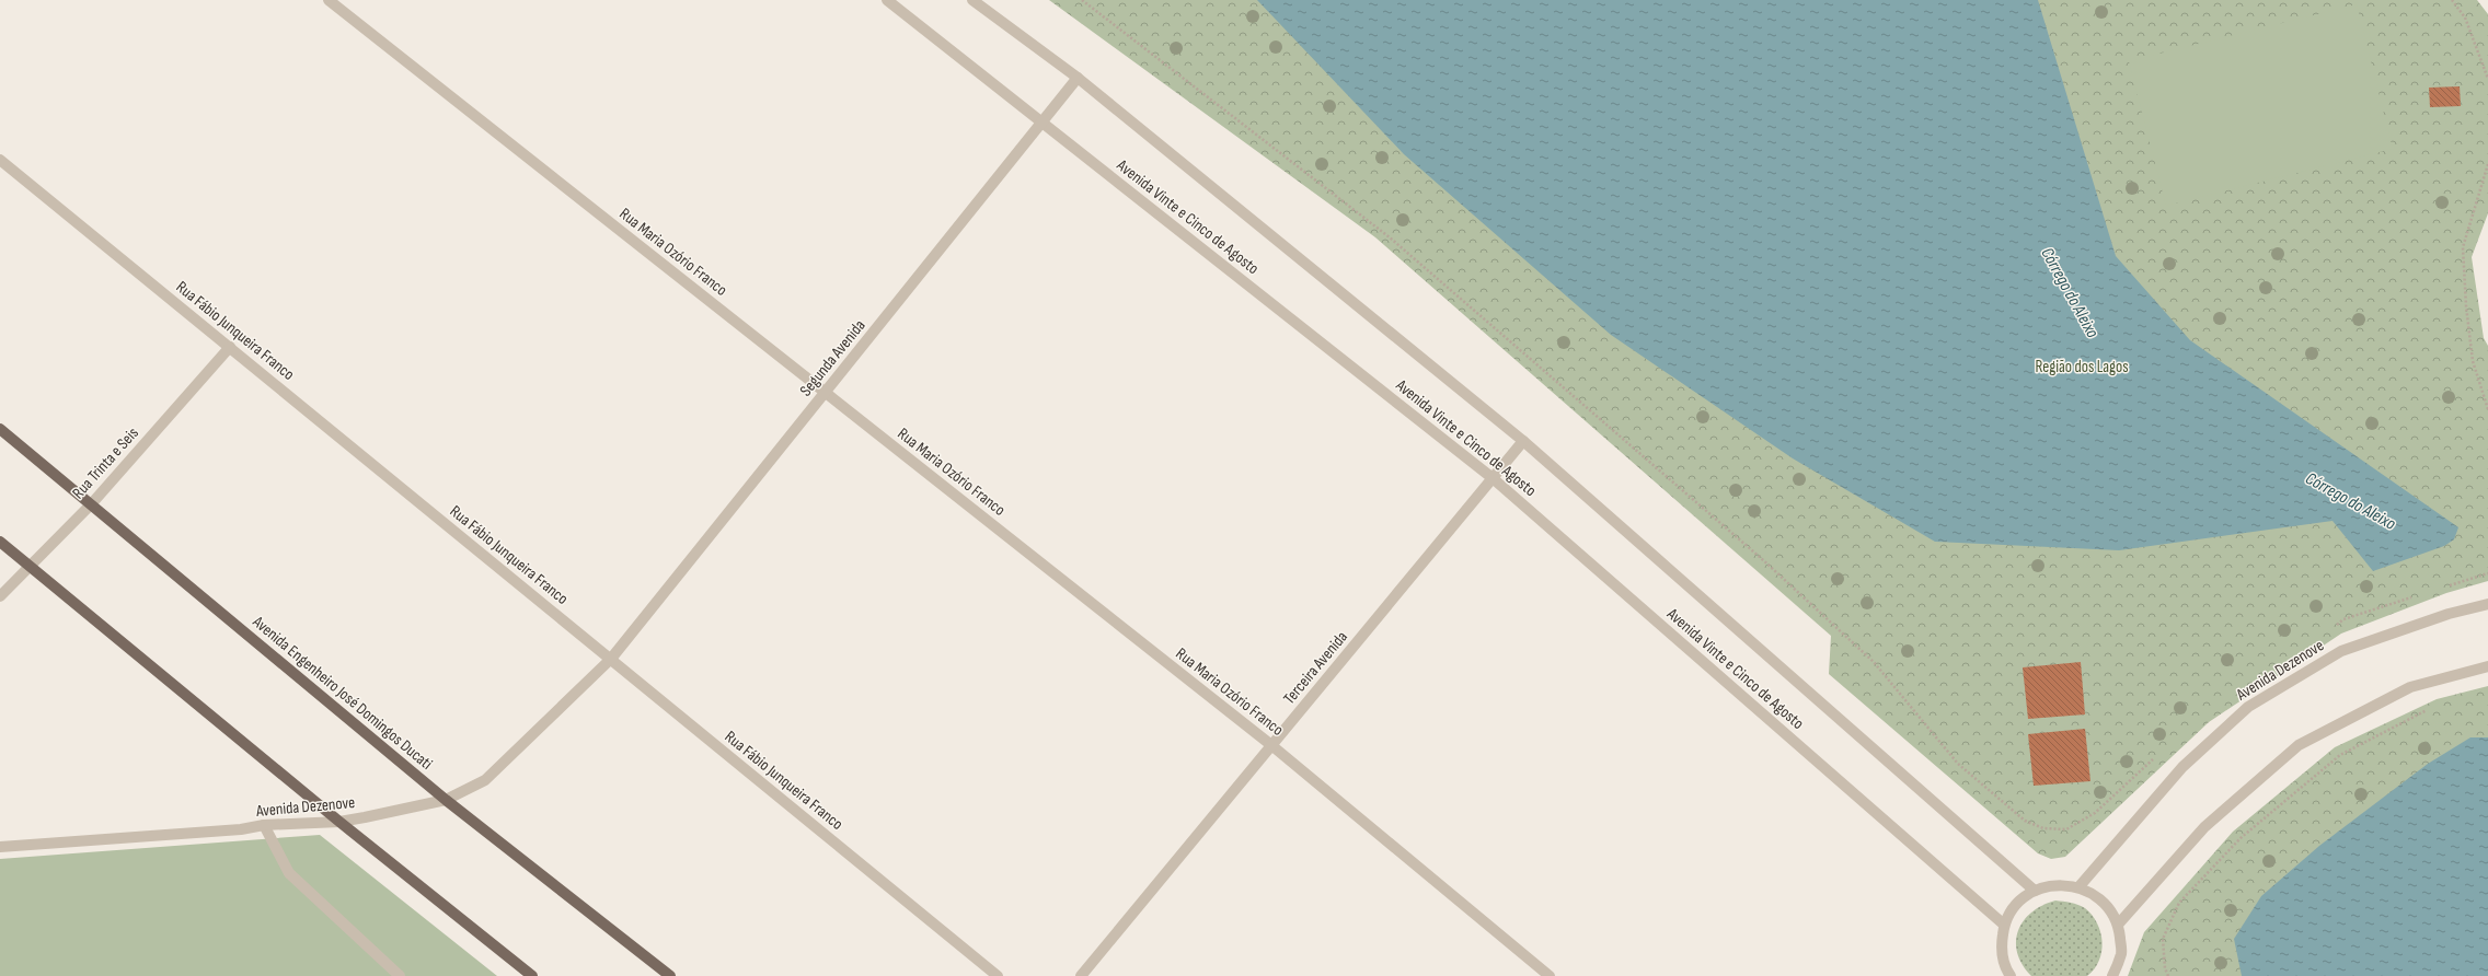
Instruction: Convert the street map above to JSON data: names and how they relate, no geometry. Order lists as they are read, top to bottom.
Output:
{
  "streets": {
    "main road": ["Avenida Engenheiro José Domingos Ducati"],
    "street": [
      "Avenida Vinte e Cinco de Agosto",
      "Rua Maria Ozório Franco",
      "Rua Fábio Junqueira Franco",
      "Segunda Avenida",
      "Rua Trinta e Seis",
      "Terceira Avenida",
      "Avenida Dezenove"
    ]
  },
  "crossings": [
    ["Avenida Vinte e Cinco de Agosto", "Segunda Avenida"],
    ["Avenida Vinte e Cinco de Agosto", "Terceira Avenida"],
    ["Rua Maria Ozório Franco", "Segunda Avenida"],
    ["Rua Maria Ozório Franco", "Terceira Avenida"],
    ["Rua Fábio Junqueira Franco", "Segunda Avenida"],
    ["Rua Fábio Junqueira Franco", "Rua Trinta e Seis"],
    ["Rua Fábio Junqueira Franco", "Avenida Dezenove"],
    ["Segunda Avenida", "Avenida Dezenove"],
    ["Rua Trinta e Seis", "Avenida Engenheiro José Domingos Ducati"],
    ["Avenida Dezenove", "Avenida Engenheiro José Domingos Ducati"]
  ],
  "water": ["Córrego do Aleixo"],
  "parks": ["Região dos Lagos"]
}
